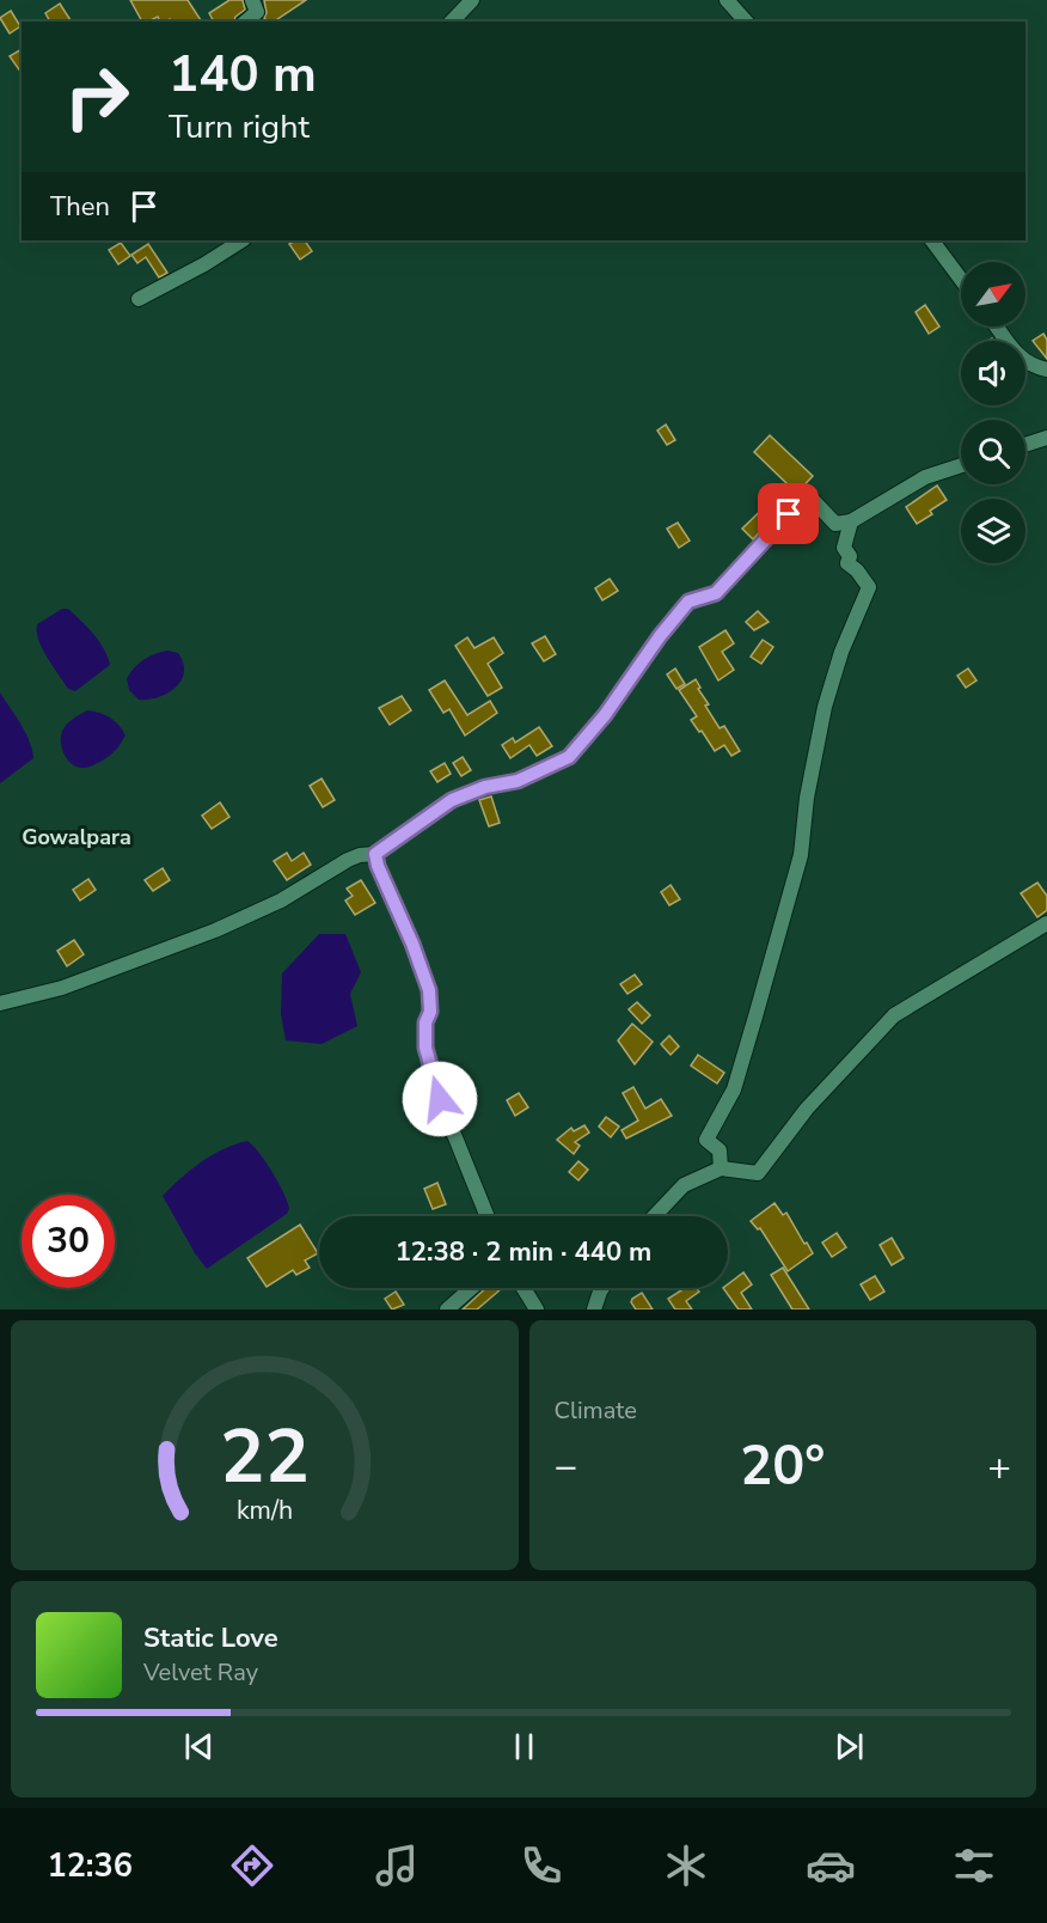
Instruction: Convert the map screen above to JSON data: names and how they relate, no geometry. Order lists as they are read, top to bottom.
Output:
{
  "districts": ["Gowalpara"],
  "north": "top right",
  "page": {
    "turn": ["140 m", "Turn right"],
    "then": "Then",
    "limit": "30",
    "trip": "12:38 · 2 min · 440 m",
    "tile": "Climate",
    "heat": ["−", "20°", "+"],
    "song": ["Static Love", "Velvet Ray"],
    "tabs": "12:36",
    "gauge": ["22", "km/h"]
  }
}
